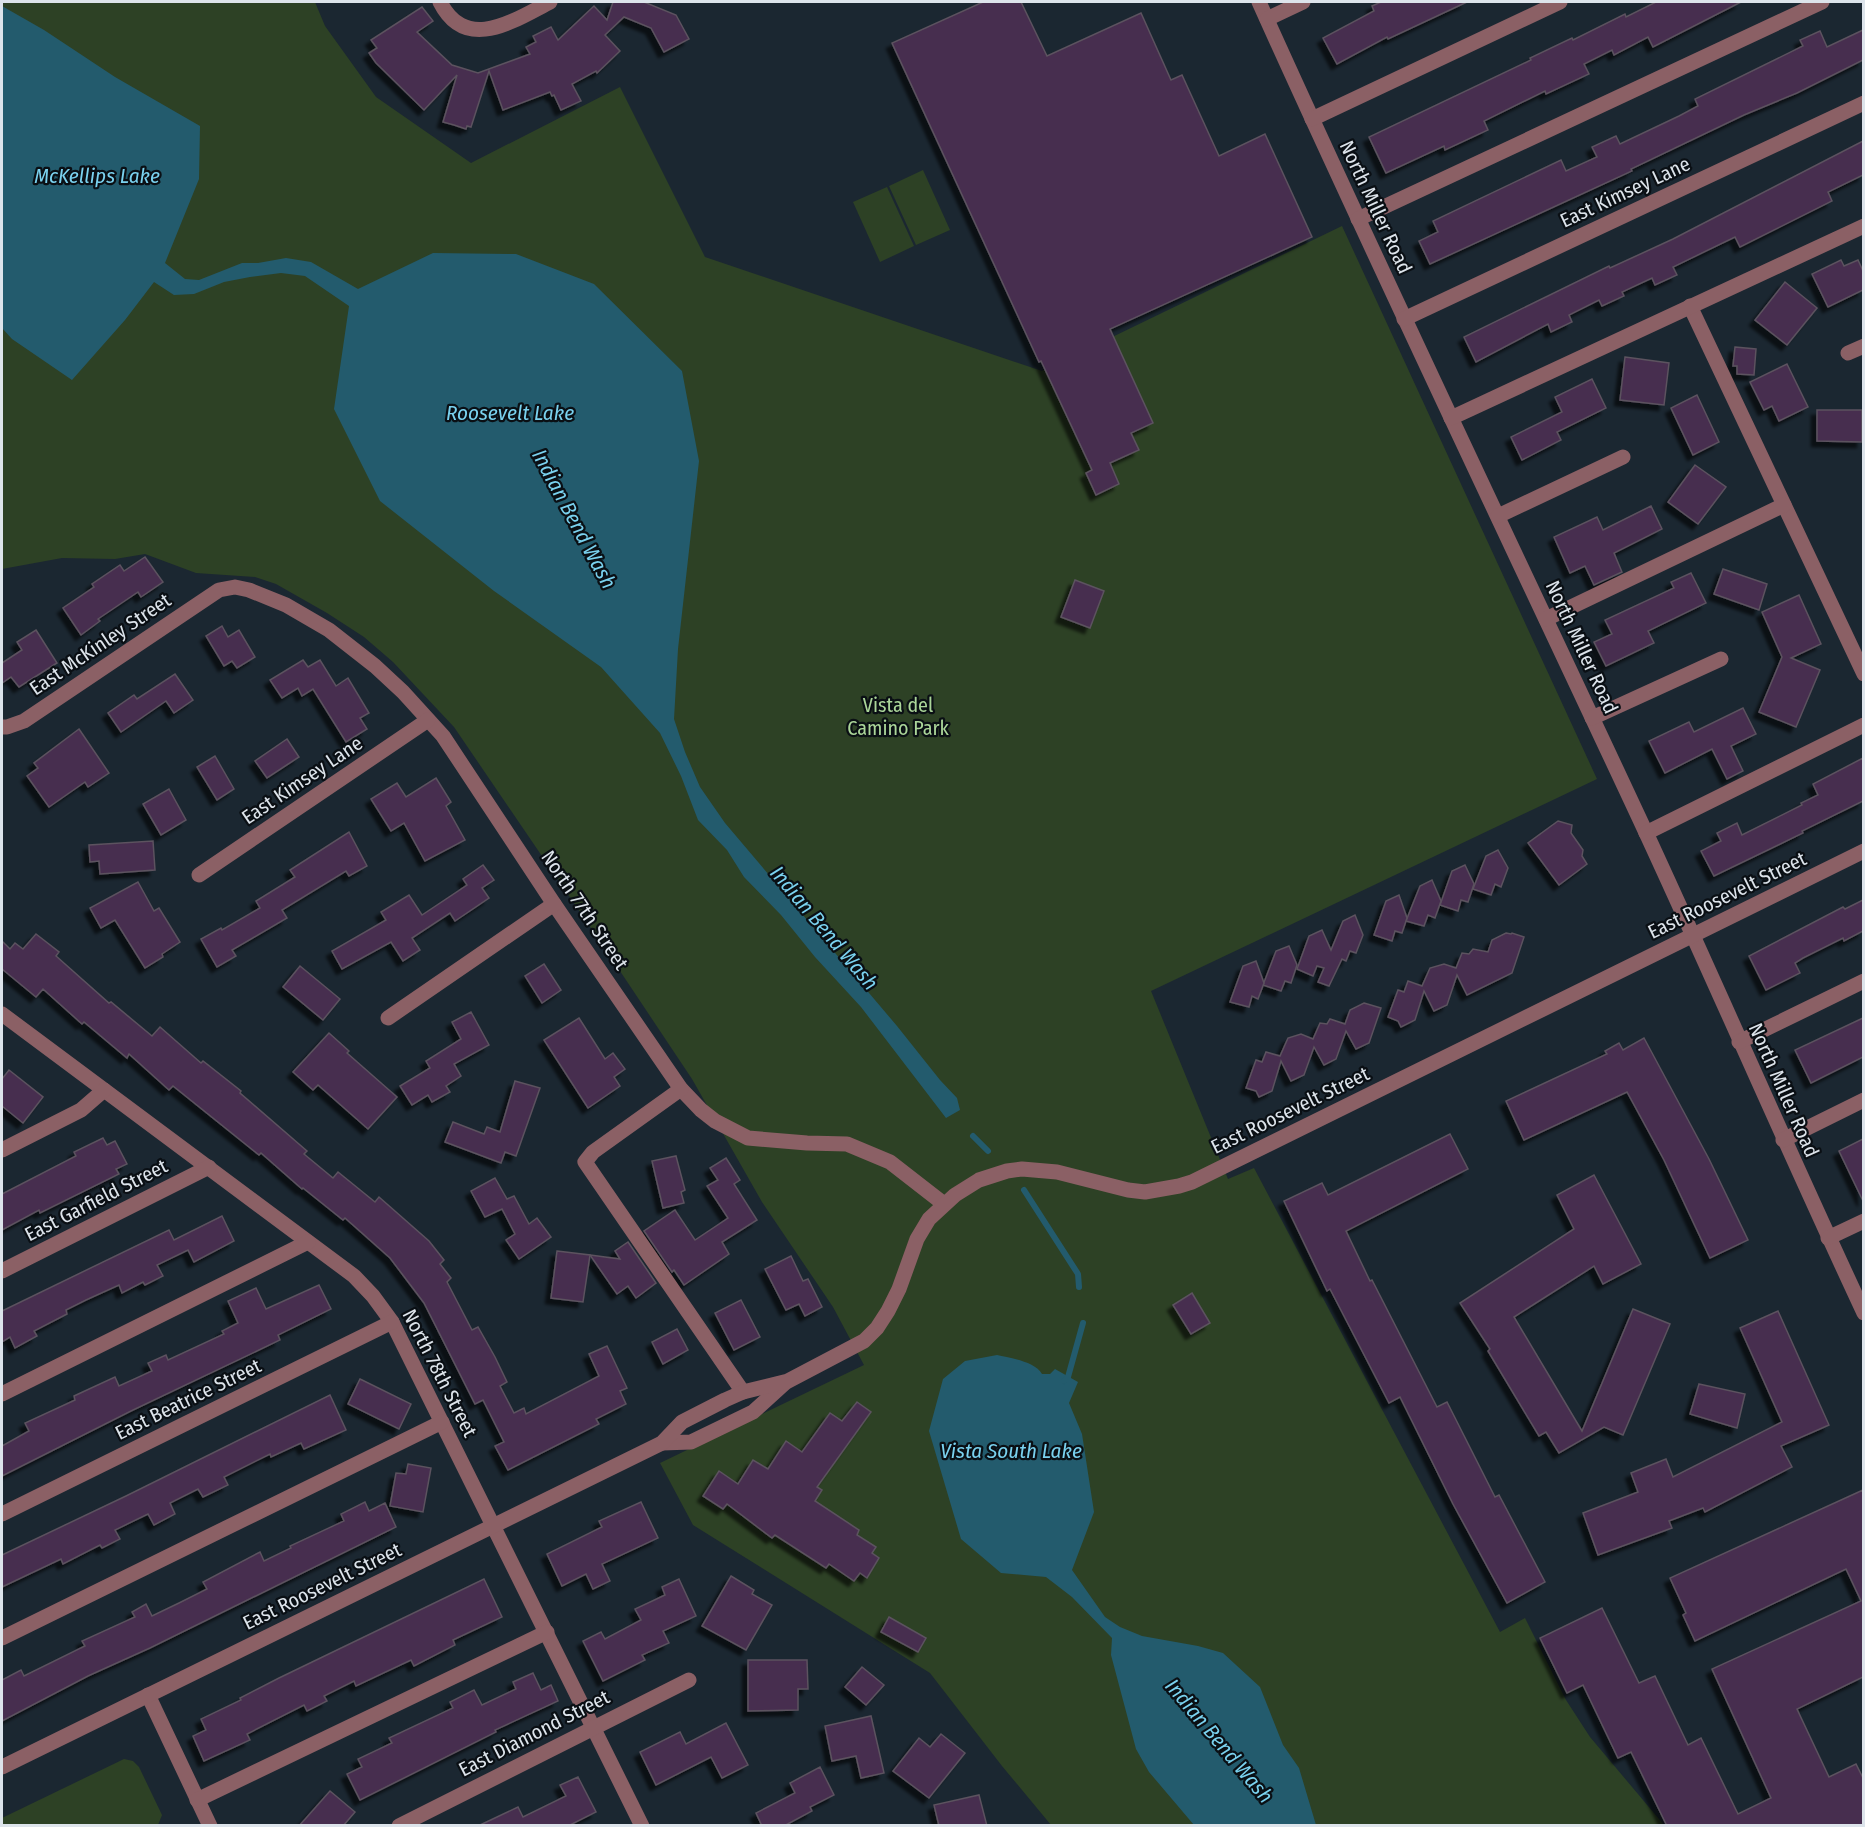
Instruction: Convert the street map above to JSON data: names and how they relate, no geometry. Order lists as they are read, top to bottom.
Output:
{
  "streets": {
    "street": [
      "East Kimsey Lane",
      "North Miller Road",
      "East McKinley Street",
      "East Roosevelt Street",
      "North 77th Street",
      "East Garfield Street",
      "North 78th Street",
      "East Beatrice Street",
      "East Diamond Street"
    ]
  },
  "crossings": [
    ["East Kimsey Lane", "North Miller Road"],
    ["East Kimsey Lane", "North 77th Street"],
    ["North Miller Road", "East Roosevelt Street"],
    ["East McKinley Street", "North 77th Street"],
    ["East Roosevelt Street", "North 77th Street"],
    ["East Roosevelt Street", "North 78th Street"],
    ["East Garfield Street", "North 78th Street"],
    ["North 78th Street", "East Beatrice Street"],
    ["North 78th Street", "East Diamond Street"]
  ],
  "water": [
    "McKellips Lake",
    "Roosevelt Lake",
    "Indian Bend Wash",
    "Vista South Lake"
  ],
  "parks": ["Vista del Camino Park"]
}
